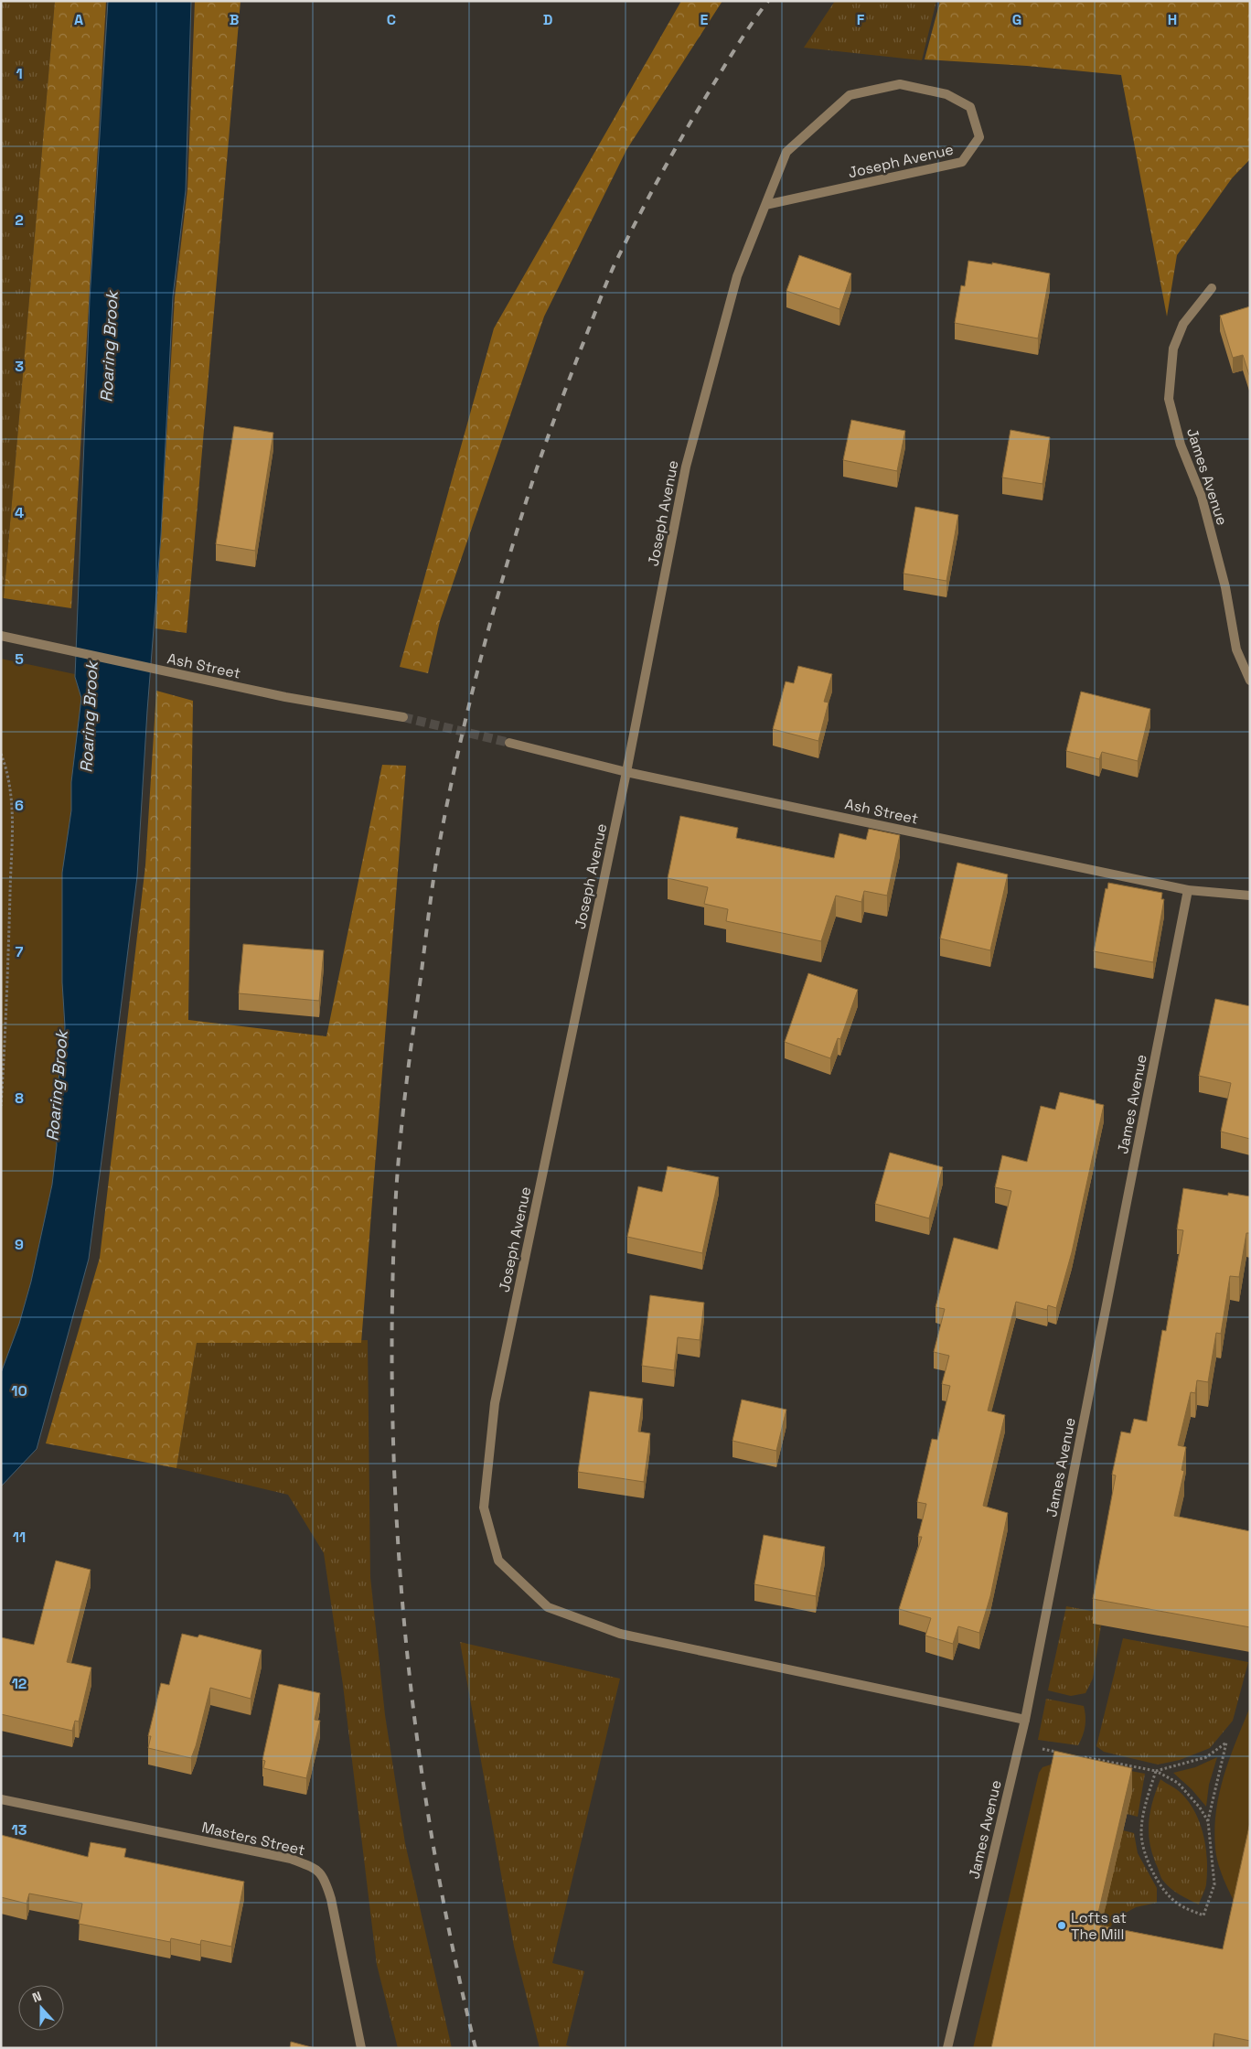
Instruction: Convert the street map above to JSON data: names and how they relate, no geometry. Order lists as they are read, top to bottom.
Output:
{
  "streets": {
    "street": [
      "Joseph Avenue",
      "James Avenue",
      "Ash Street",
      "Masters Street"
    ]
  },
  "crossings": [
    ["Joseph Avenue", "James Avenue"],
    ["Joseph Avenue", "Ash Street"],
    ["James Avenue", "Ash Street"]
  ],
  "water": ["Roaring Brook"],
  "places": ["Lofts at The Mill"],
  "north": "top",
  "grid": {
    "columns": [
      "A",
      "B",
      "C",
      "D",
      "E",
      "F",
      "G",
      "H"
    ],
    "rows": [
      "1",
      "2",
      "3",
      "4",
      "5",
      "6",
      "7",
      "8",
      "9",
      "10",
      "11",
      "12",
      "13"
    ]
  }
}
